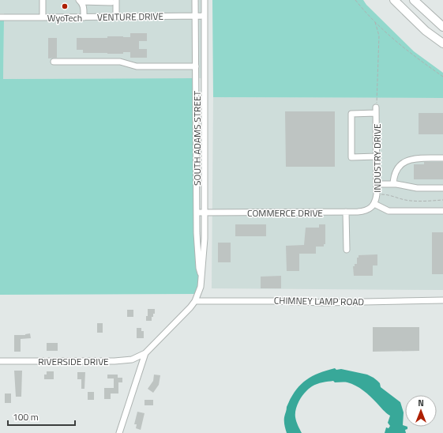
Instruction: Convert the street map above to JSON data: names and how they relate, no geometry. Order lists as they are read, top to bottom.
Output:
{
  "streets": {
    "street": [
      "VENTURE DRIVE",
      "SOUTH ADAMS STREET",
      "INDUSTRY DRIVE",
      "COMMERCE DRIVE",
      "CHIMNEY LAMP ROAD",
      "RIVERSIDE DRIVE"
    ]
  },
  "crossings": [
    ["VENTURE DRIVE", "SOUTH ADAMS STREET"],
    ["SOUTH ADAMS STREET", "COMMERCE DRIVE"],
    ["SOUTH ADAMS STREET", "CHIMNEY LAMP ROAD"],
    ["SOUTH ADAMS STREET", "RIVERSIDE DRIVE"],
    ["INDUSTRY DRIVE", "COMMERCE DRIVE"]
  ],
  "places": ["WyoTech"],
  "scale_bar": "100 m",
  "north": "top"
}
